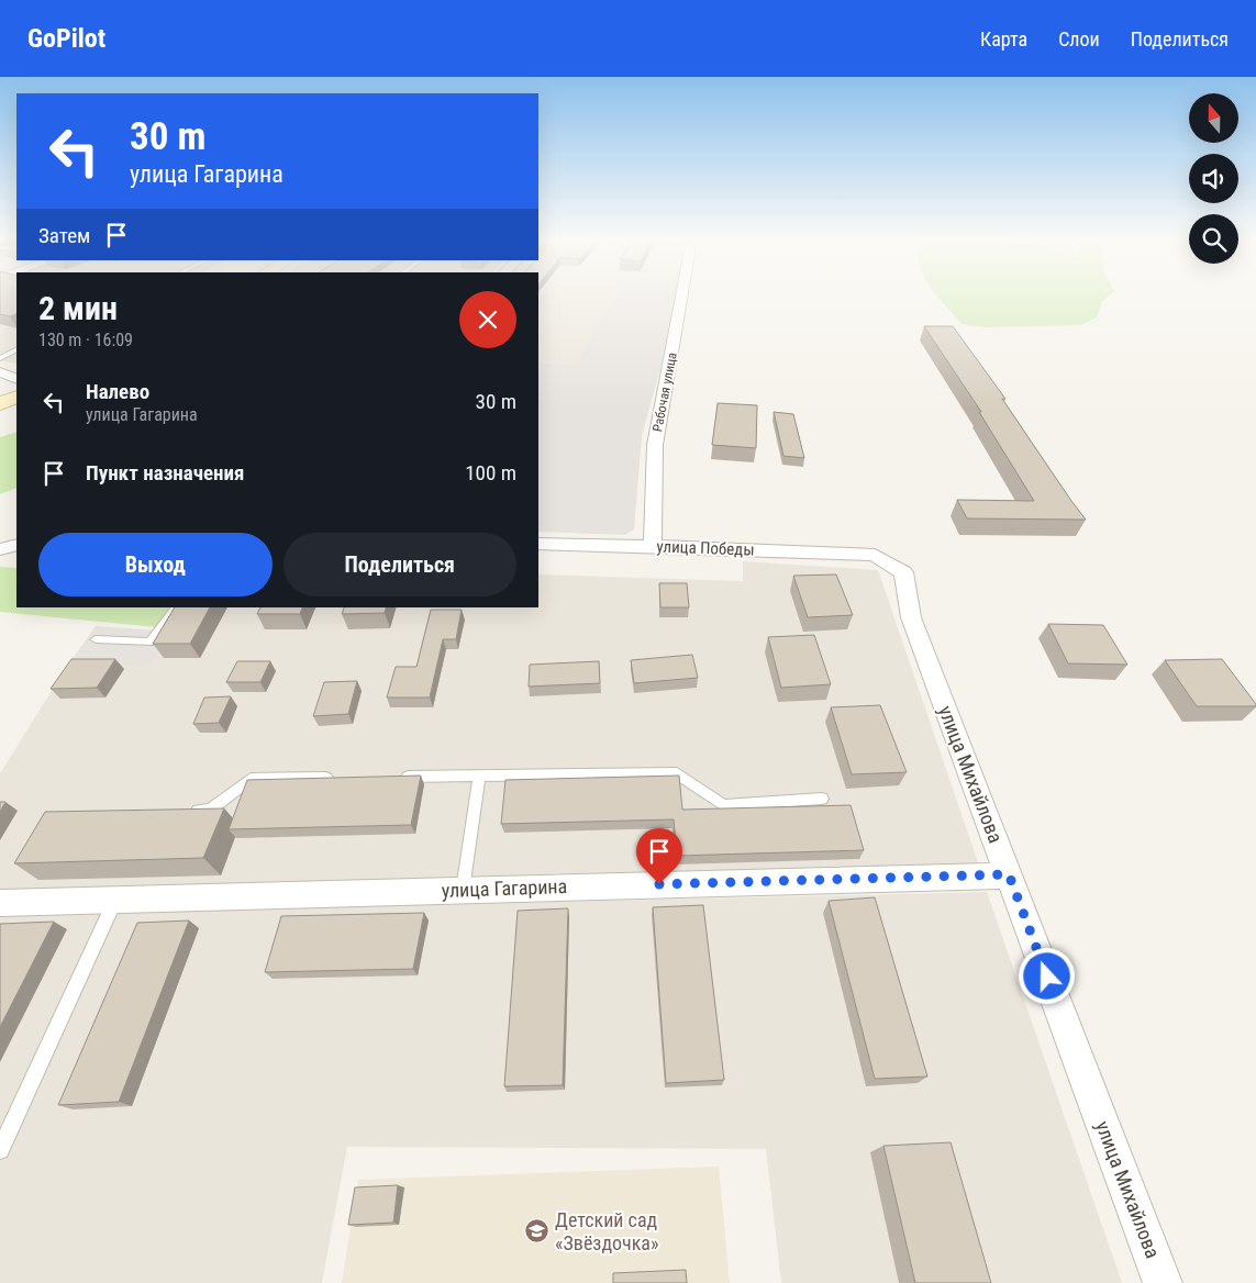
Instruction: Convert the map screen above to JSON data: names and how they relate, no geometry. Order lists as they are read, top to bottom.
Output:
{
  "streets": {
    "street": [
      "Рабочая улица",
      "улица Победы",
      "улица Михайлова",
      "улица Гагарина"
    ]
  },
  "crossings": [
    ["Рабочая улица", "улица Победы"],
    ["улица Победы", "улица Михайлова"],
    ["улица Михайлова", "улица Гагарина"]
  ],
  "places": {
    "school or university": ["Детский сад «Звёздочка»"]
  },
  "north": "top",
  "page": {
    "header": "GoPilot",
    "nav": ["Карта", "Слои", "Поделиться"],
    "turn": ["30 m", "улица Гагарина"],
    "then": "Затем",
    "heading": ["2 мин", "130 m · 16:09"],
    "list": [
      {
        "name": "Налево",
        "note": "улица Гагарина",
        "value": "30 m"
      },
      {
        "name": "Пункт назначения",
        "value": "100 m"
      }
    ],
    "buttons": ["Выход", "Поделиться"]
  }
}
